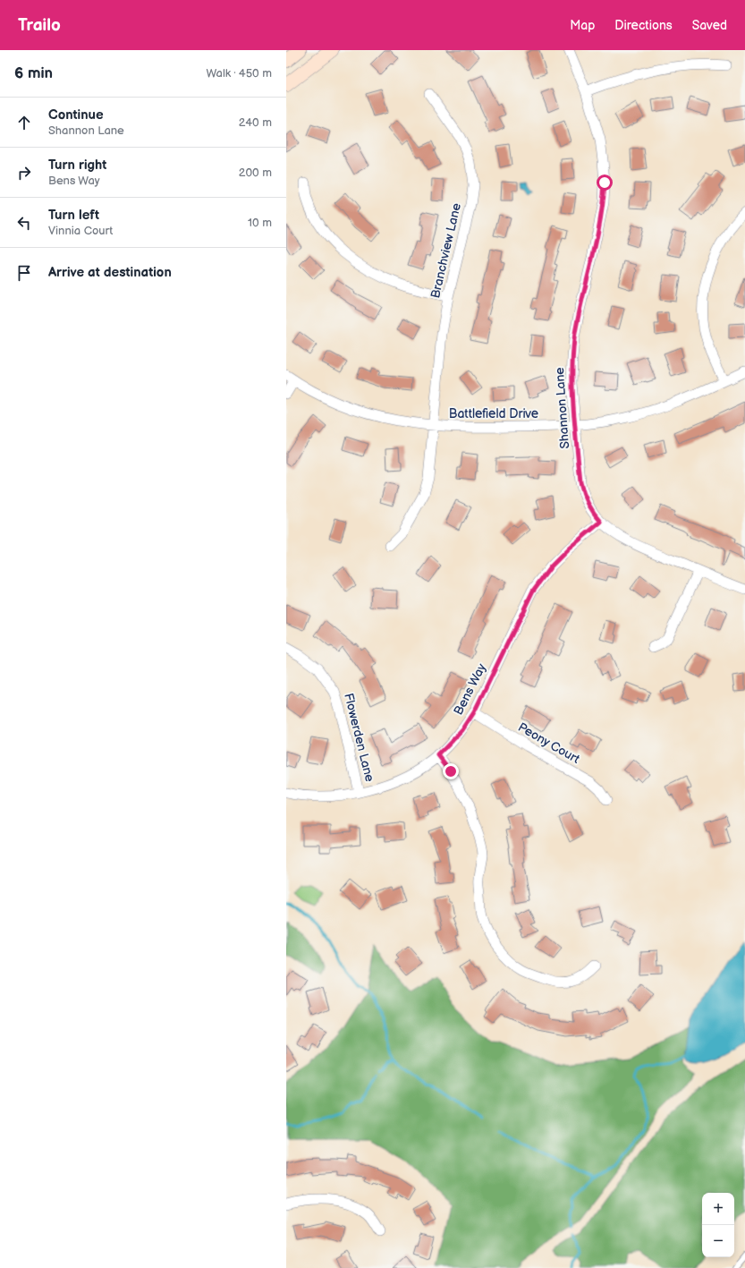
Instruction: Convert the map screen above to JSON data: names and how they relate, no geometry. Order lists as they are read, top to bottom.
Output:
{
  "streets": {
    "street": [
      "Branchview Lane",
      "Shannon Lane",
      "Battlefield Drive",
      "Bens Way",
      "Flowerden Lane",
      "Peony Court"
    ]
  },
  "crossings": [
    ["Branchview Lane", "Battlefield Drive"],
    ["Shannon Lane", "Battlefield Drive"],
    ["Shannon Lane", "Bens Way"],
    ["Bens Way", "Flowerden Lane"],
    ["Bens Way", "Peony Court"]
  ],
  "page": {
    "header": "Trailo",
    "nav": ["Map", "Directions", "Saved"],
    "heading": ["6 min", "Walk · 450 m"],
    "list": [
      ["Continue", "Shannon Lane", "240 m"],
      ["Turn right", "Bens Way", "200 m"],
      ["Turn left", "Vinnia Court", "10 m"],
      "Arrive at destination"
    ],
    "map_buttons": ["+", "−"]
  }
}
